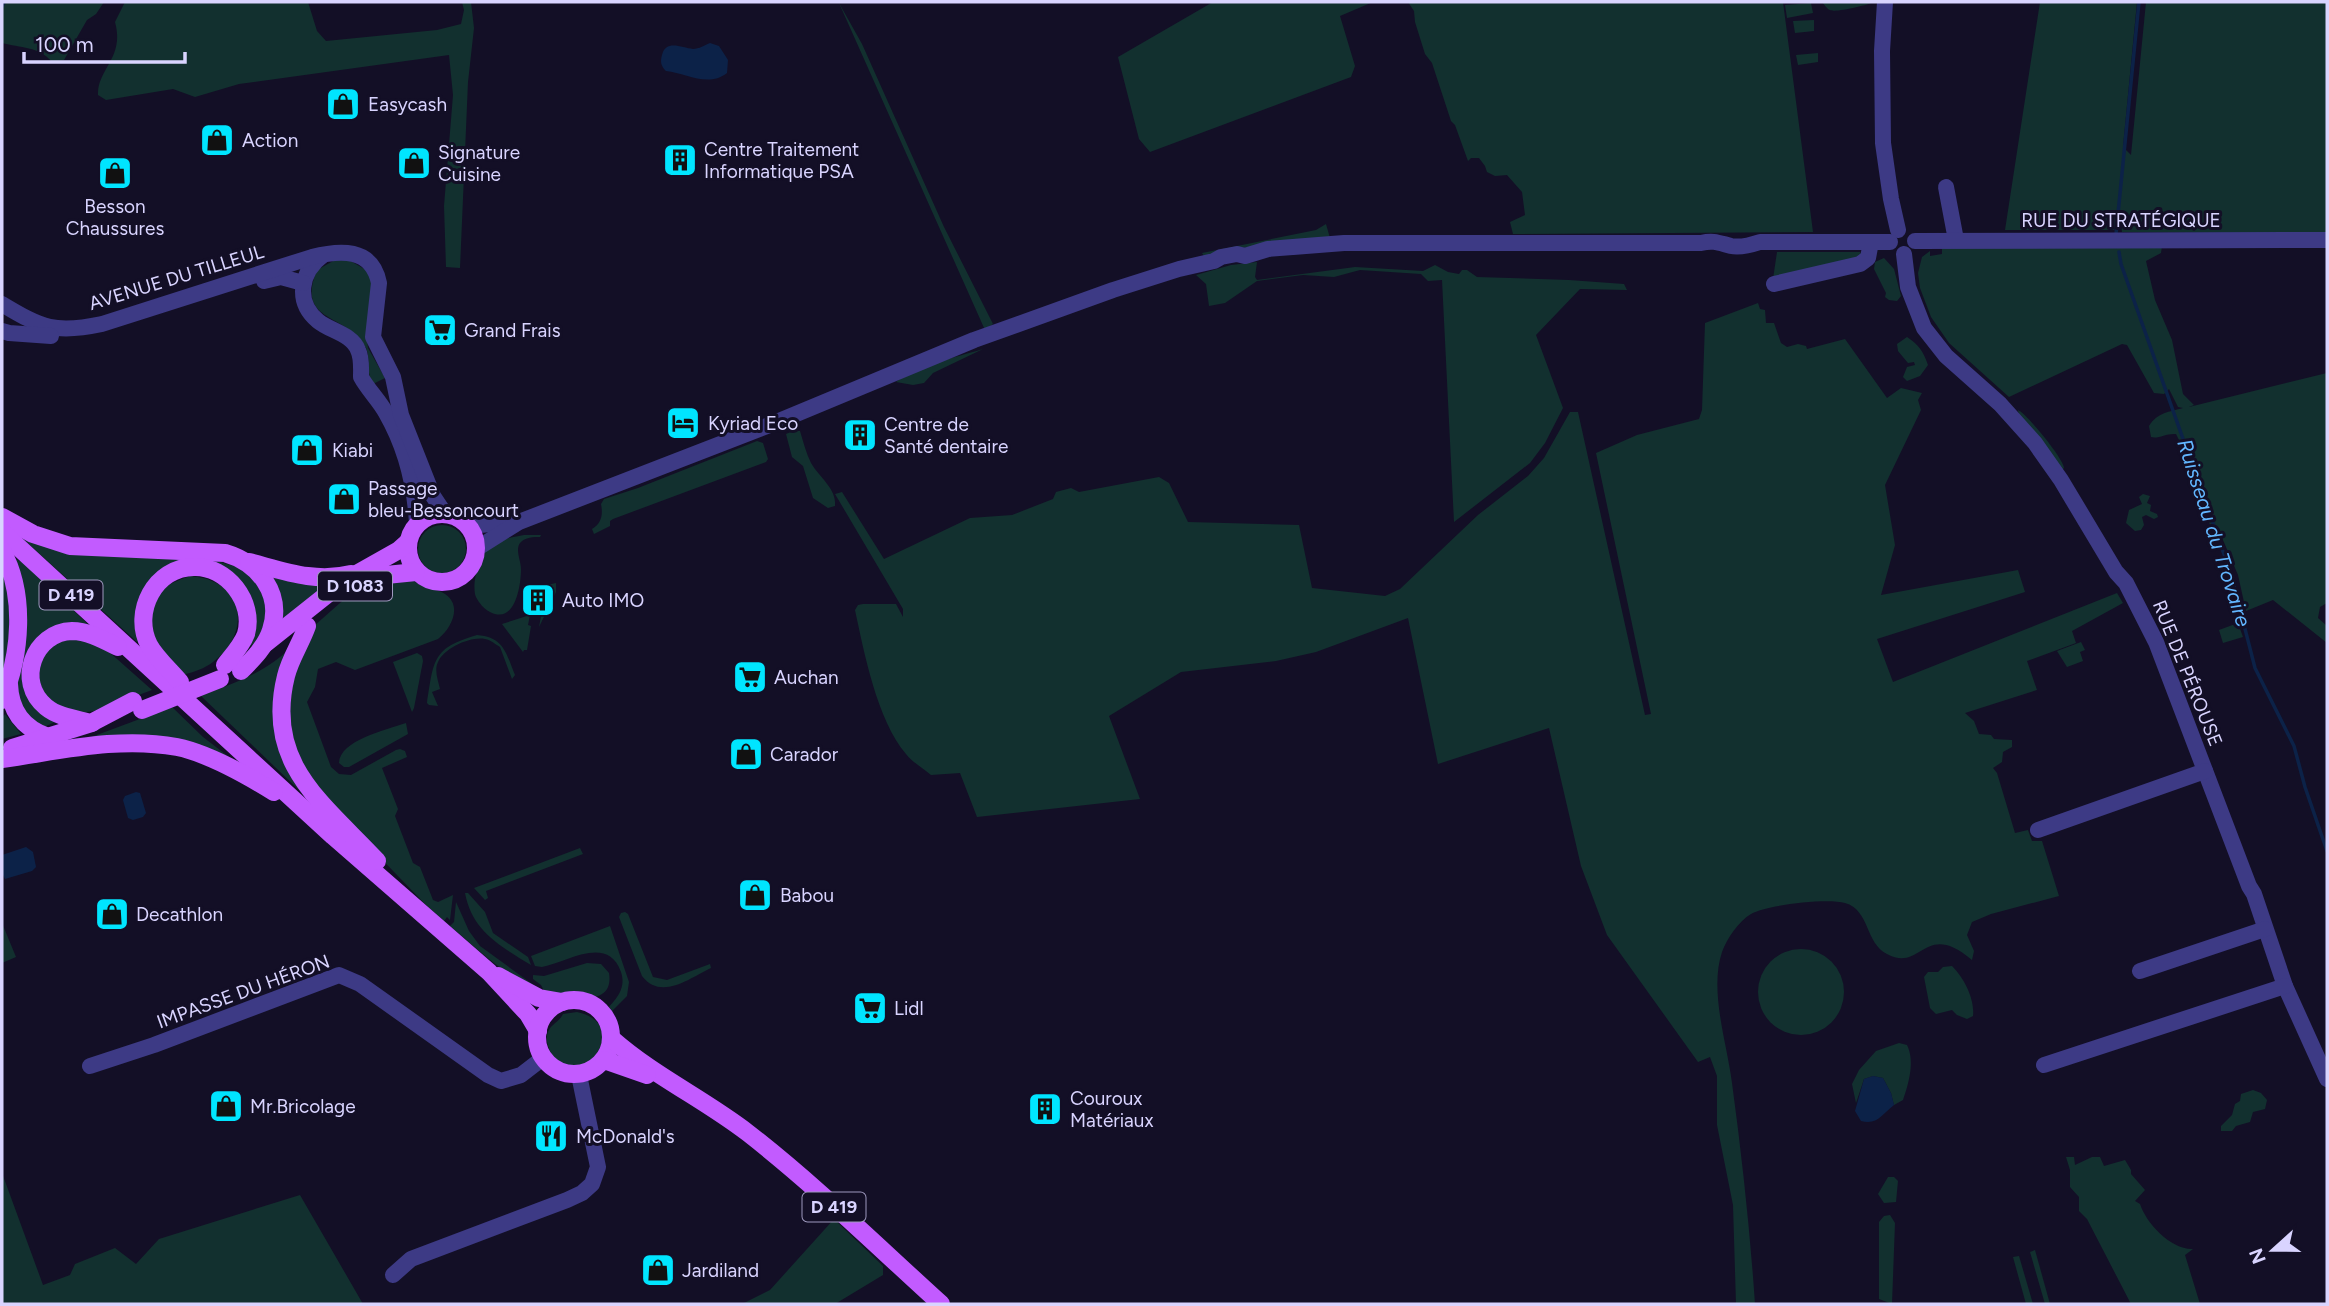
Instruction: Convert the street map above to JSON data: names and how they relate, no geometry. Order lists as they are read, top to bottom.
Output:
{
  "streets": {
    "main road": ["D 1083", "D 419"],
    "street": [
      "RUE DU STRATÉGIQUE",
      "AVENUE DU TILLEUL",
      "RUE DE PÉROUSE",
      "IMPASSE DU HÉRON"
    ]
  },
  "crossings": [
    ["RUE DU STRATÉGIQUE", "RUE DE PÉROUSE"],
    ["AVENUE DU TILLEUL", "D 1083"],
    ["D 419", "IMPASSE DU HÉRON"]
  ],
  "water": ["Ruisseau du Trovaire"],
  "places": {
    "shop": [
      "Easycash",
      "Action",
      "Signature Cuisine",
      "Besson Chaussures",
      "Kiabi",
      "Passage bleu-Bessoncourt",
      "Carador",
      "Babou",
      "Decathlon",
      "Mr.Bricolage",
      "Jardiland"
    ],
    "building": [
      "Centre Traitement Informatique PSA",
      "Centre de Santé dentaire",
      "Auto IMO",
      "Couroux Matériaux"
    ],
    "supermarket": ["Grand Frais", "Auchan", "Lidl"],
    "hotel": ["Kyriad Eco"],
    "restaurant": ["McDonald's"]
  },
  "scale_bar": "100 m",
  "north": "left"
}
